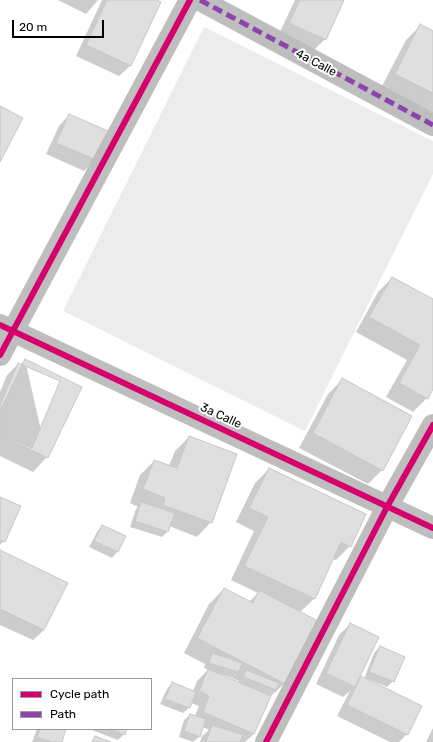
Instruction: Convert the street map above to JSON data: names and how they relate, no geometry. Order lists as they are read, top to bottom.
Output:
{
  "streets": {
    "street": ["4a Calle", "3a Calle"]
  },
  "legend": ["Cycle path", "Path"],
  "scale_bar": "20 m"
}
